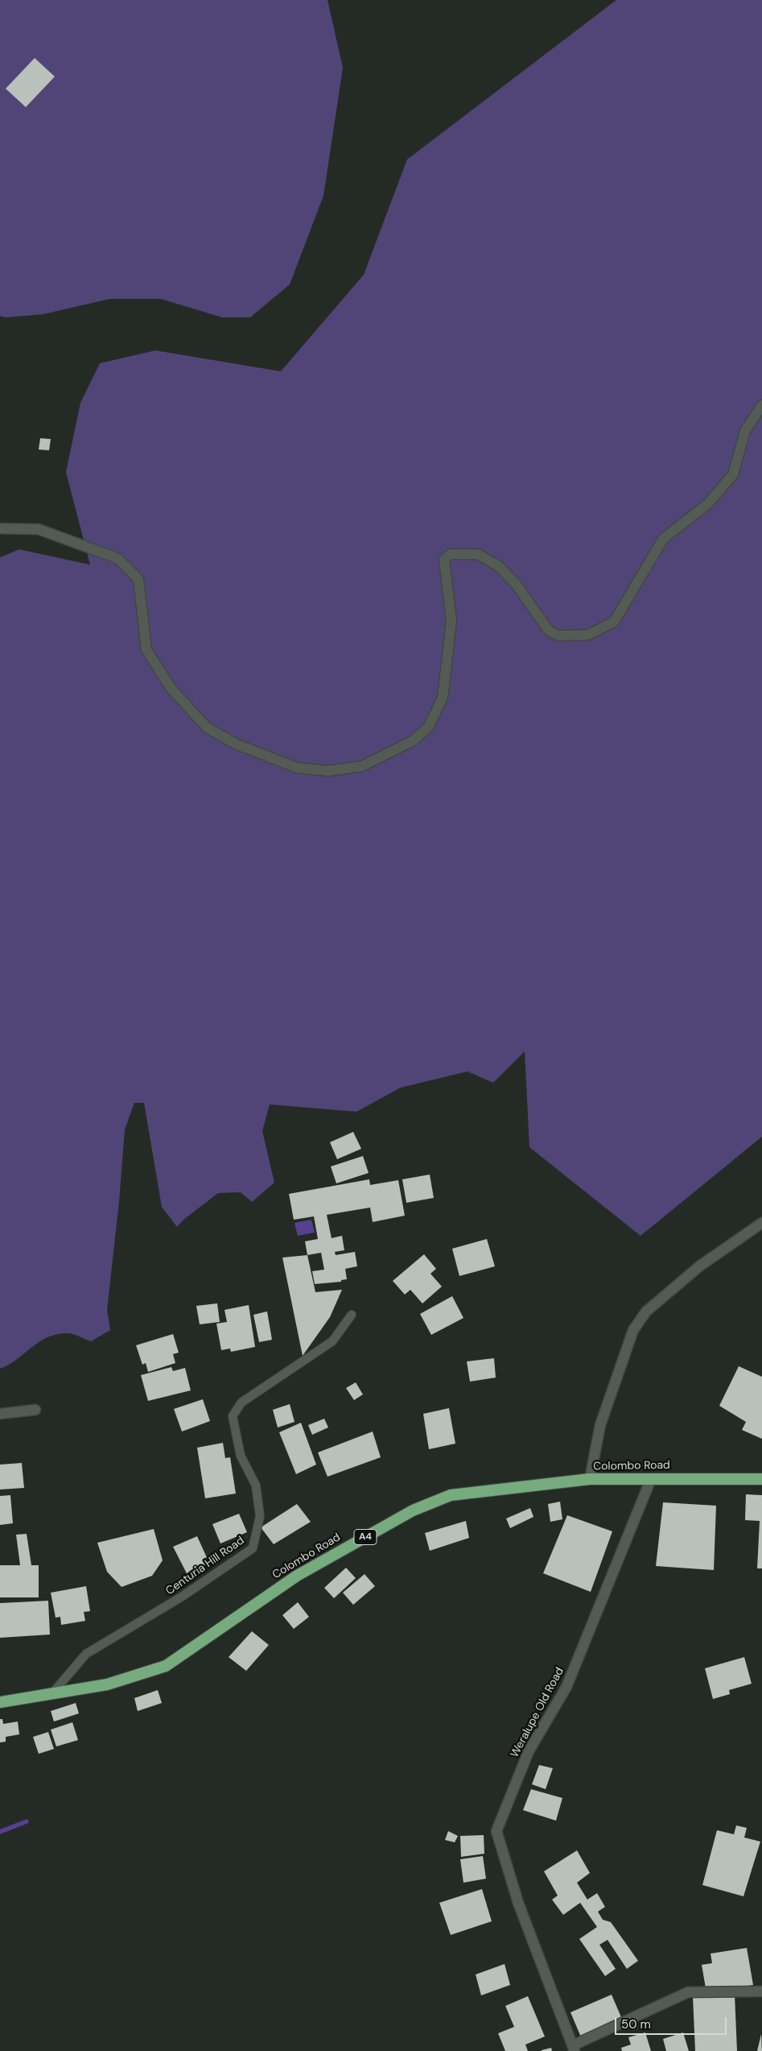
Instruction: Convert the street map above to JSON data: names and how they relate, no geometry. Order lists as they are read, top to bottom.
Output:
{
  "streets": {
    "highway": ["Colombo Road", "A4"],
    "street": ["Weralupe Old Road"],
    "lane": ["Centuria Hill Road"]
  },
  "crossings": [
    ["Colombo Road", "Centuria Hill Road"],
    ["Colombo Road", "Weralupe Old Road"]
  ],
  "scale_bar": "50 m"
}
